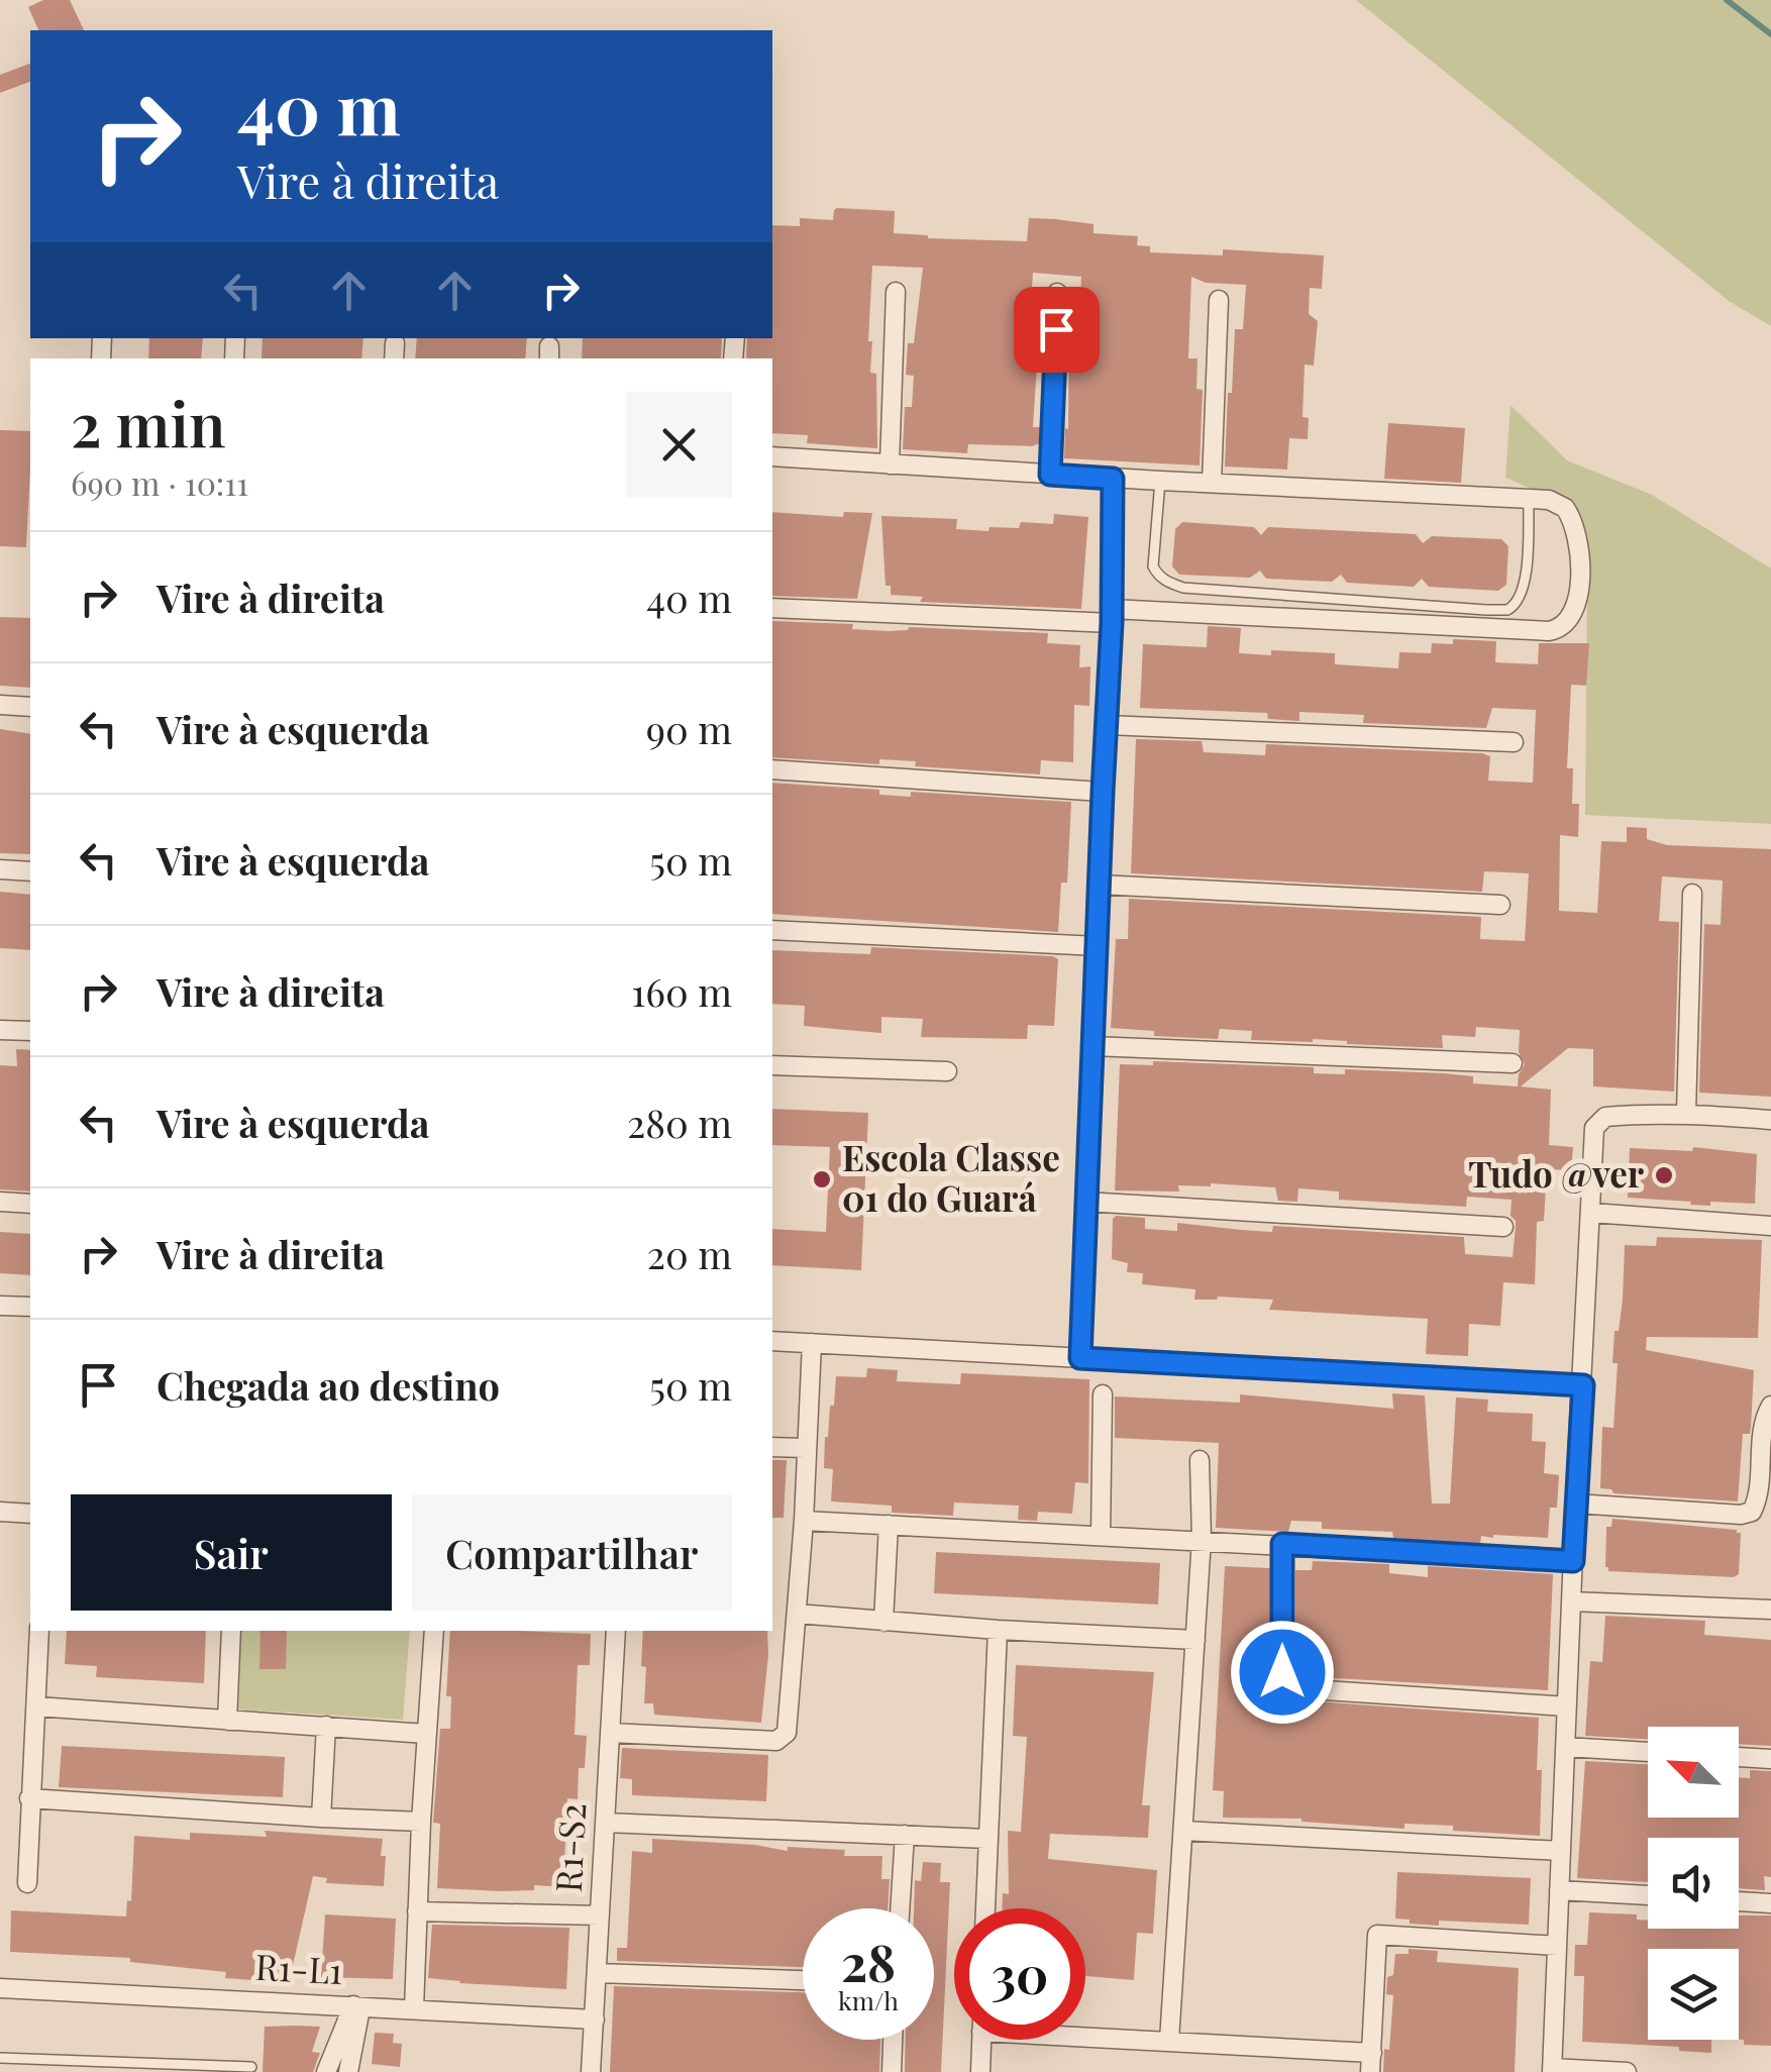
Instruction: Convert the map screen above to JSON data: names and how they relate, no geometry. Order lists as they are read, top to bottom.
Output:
{
  "streets": {
    "street": ["R1-S2", "R1-L1"]
  },
  "crossings": [
    ["R1-S2", "R1-L1"]
  ],
  "places": ["Tudo @ver", "Escola Classe 01 do Guará"],
  "north": "top left",
  "page": {
    "turn": ["40 m", "Vire à direita"],
    "heading": ["2 min", "690 m · 10:11"],
    "list": [
      {
        "name": "Vire à direita",
        "value": "40 m"
      },
      {
        "name": "Vire à esquerda",
        "value": "90 m"
      },
      {
        "name": "Vire à esquerda",
        "value": "50 m"
      },
      {
        "name": "Vire à direita",
        "value": "160 m"
      },
      {
        "name": "Vire à esquerda",
        "value": "280 m"
      },
      {
        "name": "Vire à direita",
        "value": "20 m"
      },
      {
        "name": "Chegada ao destino",
        "value": "50 m"
      }
    ],
    "buttons": ["Sair", "Compartilhar"],
    "speed": "28 km/h",
    "limit": "30"
  }
}
